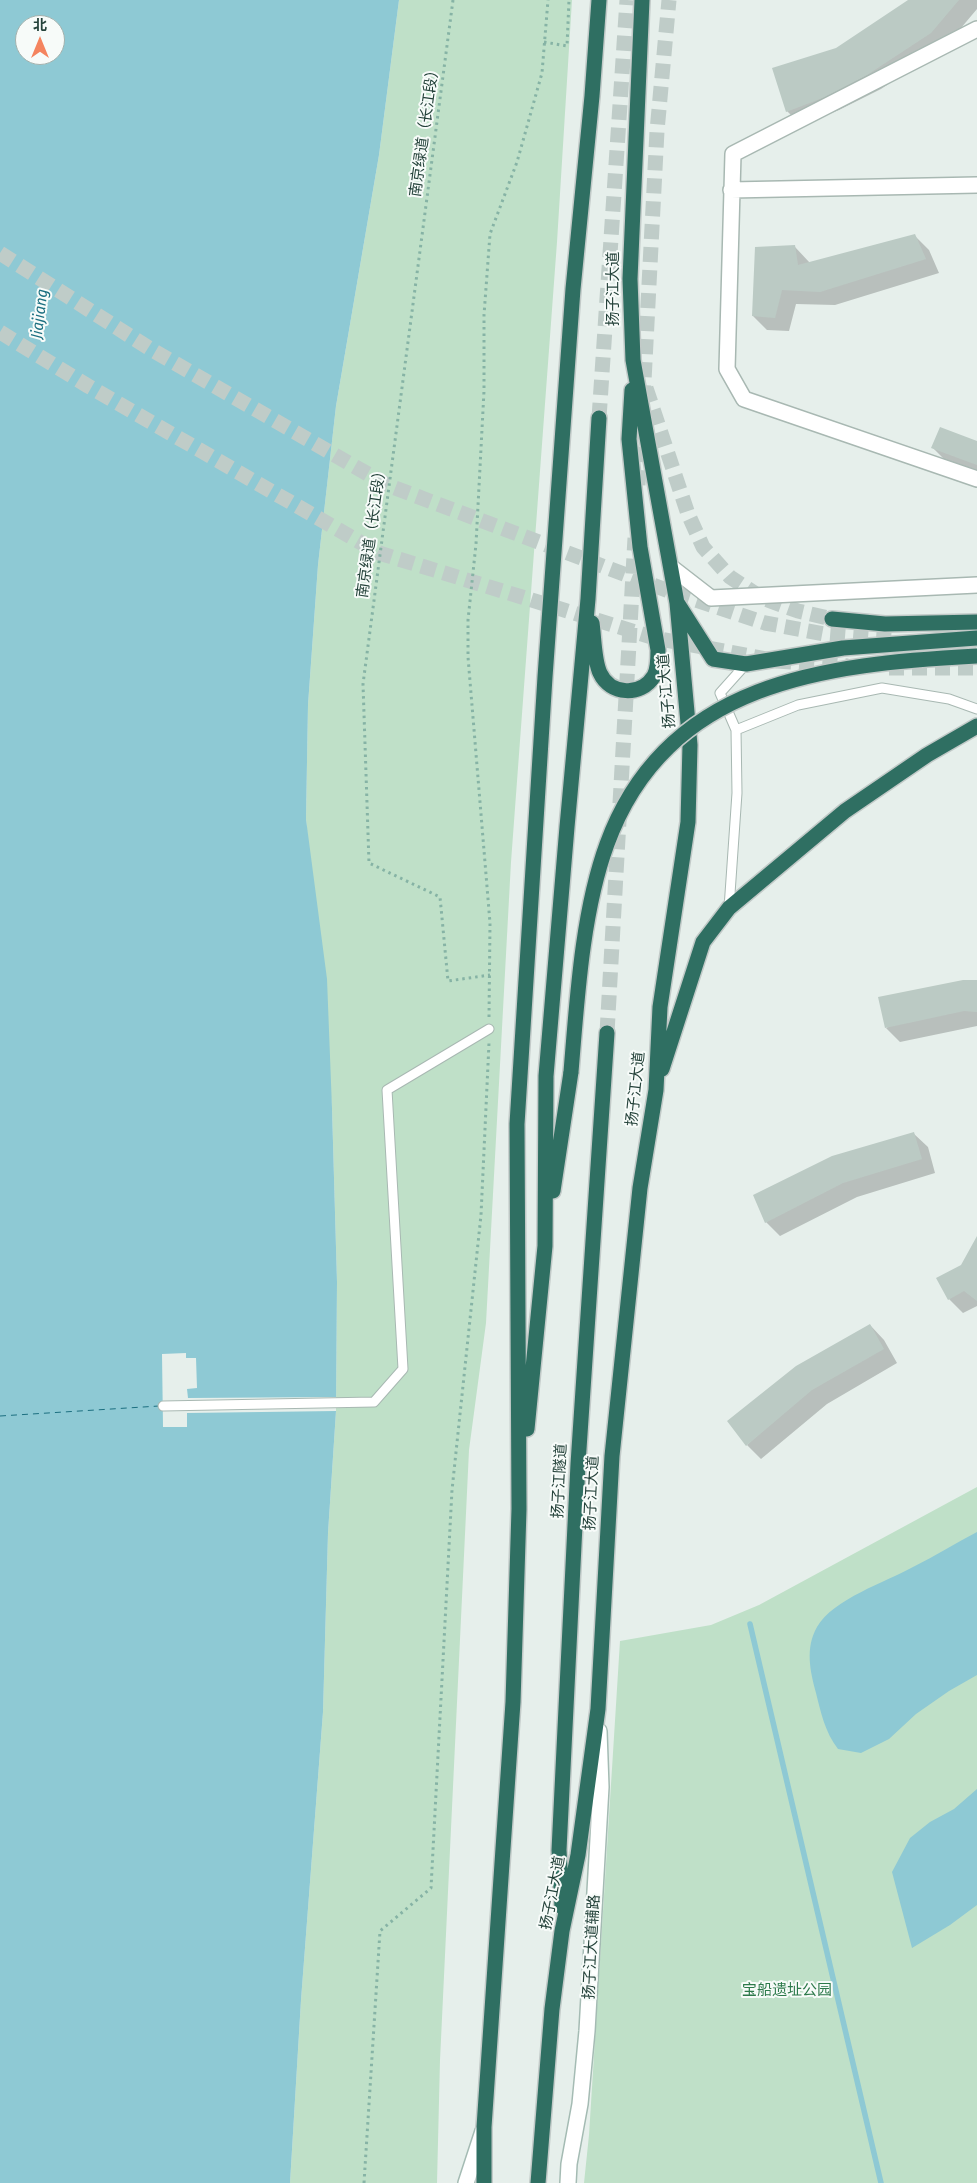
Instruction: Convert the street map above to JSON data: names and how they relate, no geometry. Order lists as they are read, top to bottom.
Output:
{
  "streets": {
    "highway": ["扬子江大道", "扬子江隧道"],
    "street": ["扬子江大道辅路"],
    "path": ["南京绿道（长江段）"]
  },
  "crossings": [
    ["扬子江大道", "扬子江隧道"],
    ["扬子江大道", "扬子江大道辅路"]
  ],
  "water": ["Jiajiang"],
  "parks": ["宝船遗址公园"],
  "north": "top"
}
